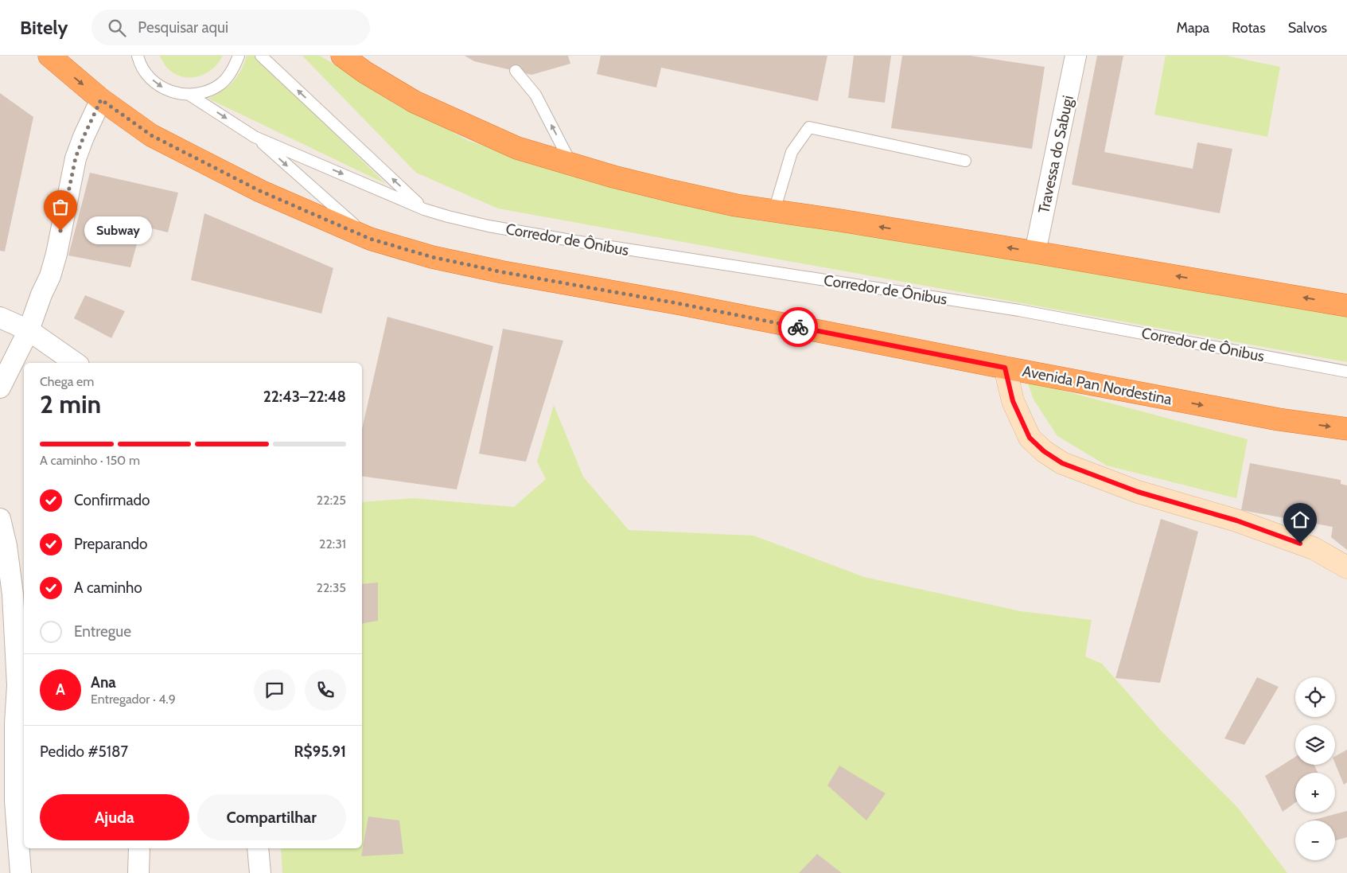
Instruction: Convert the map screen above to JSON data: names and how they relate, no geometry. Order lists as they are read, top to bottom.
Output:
{
  "streets": {
    "highway": ["Avenida Pan Nordestina"],
    "street": ["Travessa do Sabugi"],
    "lane": ["Corredor de Ônibus"]
  },
  "crossings": [
    ["Corredor de Ônibus", "Avenida Pan Nordestina"]
  ],
  "places": ["Subway"],
  "page": {
    "header": "Bitely",
    "search": "Pesquisar aqui",
    "nav": ["Mapa", "Rotas", "Salvos"],
    "bubble": "Subway",
    "heading": ["2 min", "Chega em", "22:43–22:48"],
    "panel": [
      "Ana",
      "Entregador · 4.9",
      "Pedido #5187",
      "R$95.91"
    ],
    "bar": "A caminho · 150 m",
    "list": [
      ["Confirmado", "22:25"],
      ["Preparando", "22:31"],
      ["A caminho", "22:35"],
      "Entregue"
    ],
    "round": "A",
    "map_buttons": ["+", "−"],
    "buttons": ["Ajuda", "Compartilhar"]
  }
}
